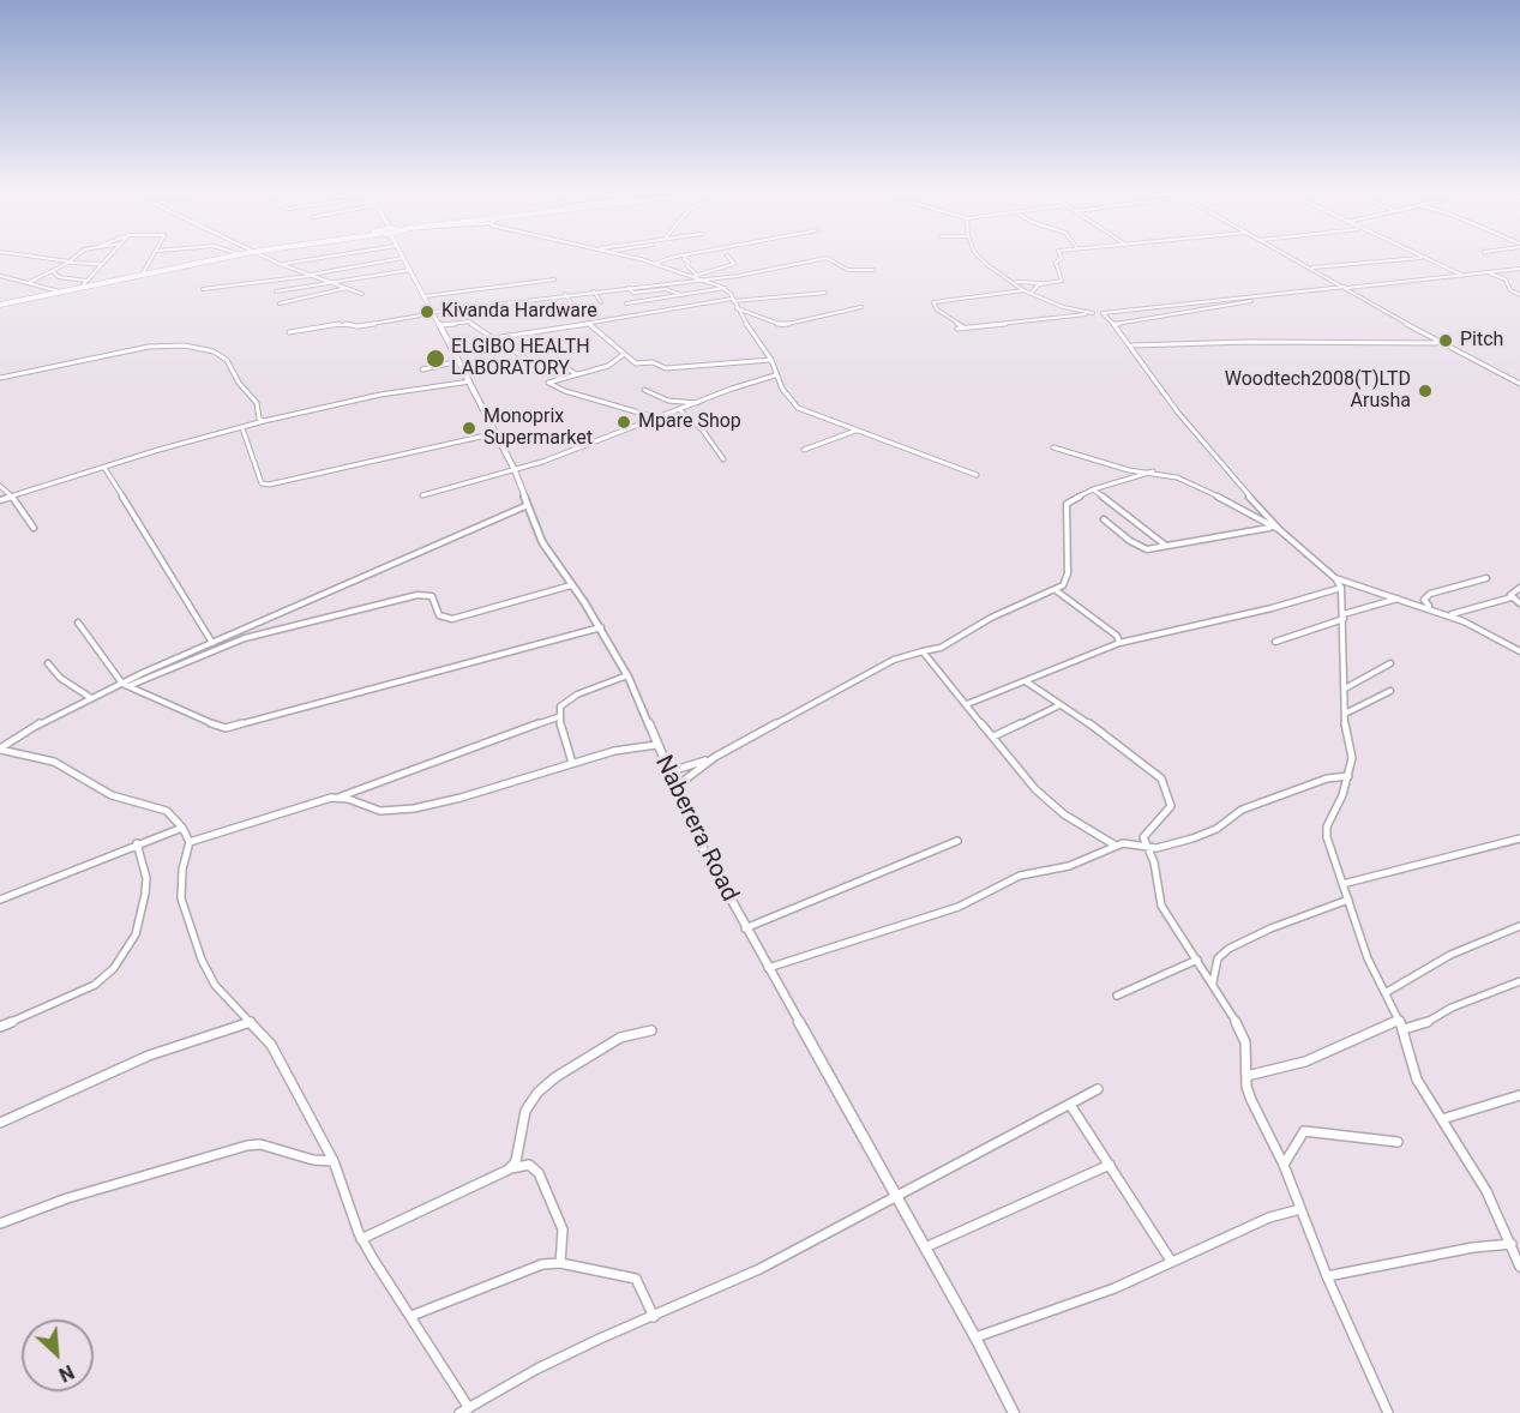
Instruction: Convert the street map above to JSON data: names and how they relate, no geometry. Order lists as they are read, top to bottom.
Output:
{
  "streets": {
    "street": ["Naberera Road"]
  },
  "places": [
    "Kivanda Hardware",
    "Pitch",
    "ELGIBO HEALTH LABORATORY",
    "Woodtech2008(T)LTD Arusha",
    "Mpare Shop",
    "Monoprix Supermarket"
  ],
  "north": "bottom right"
}
